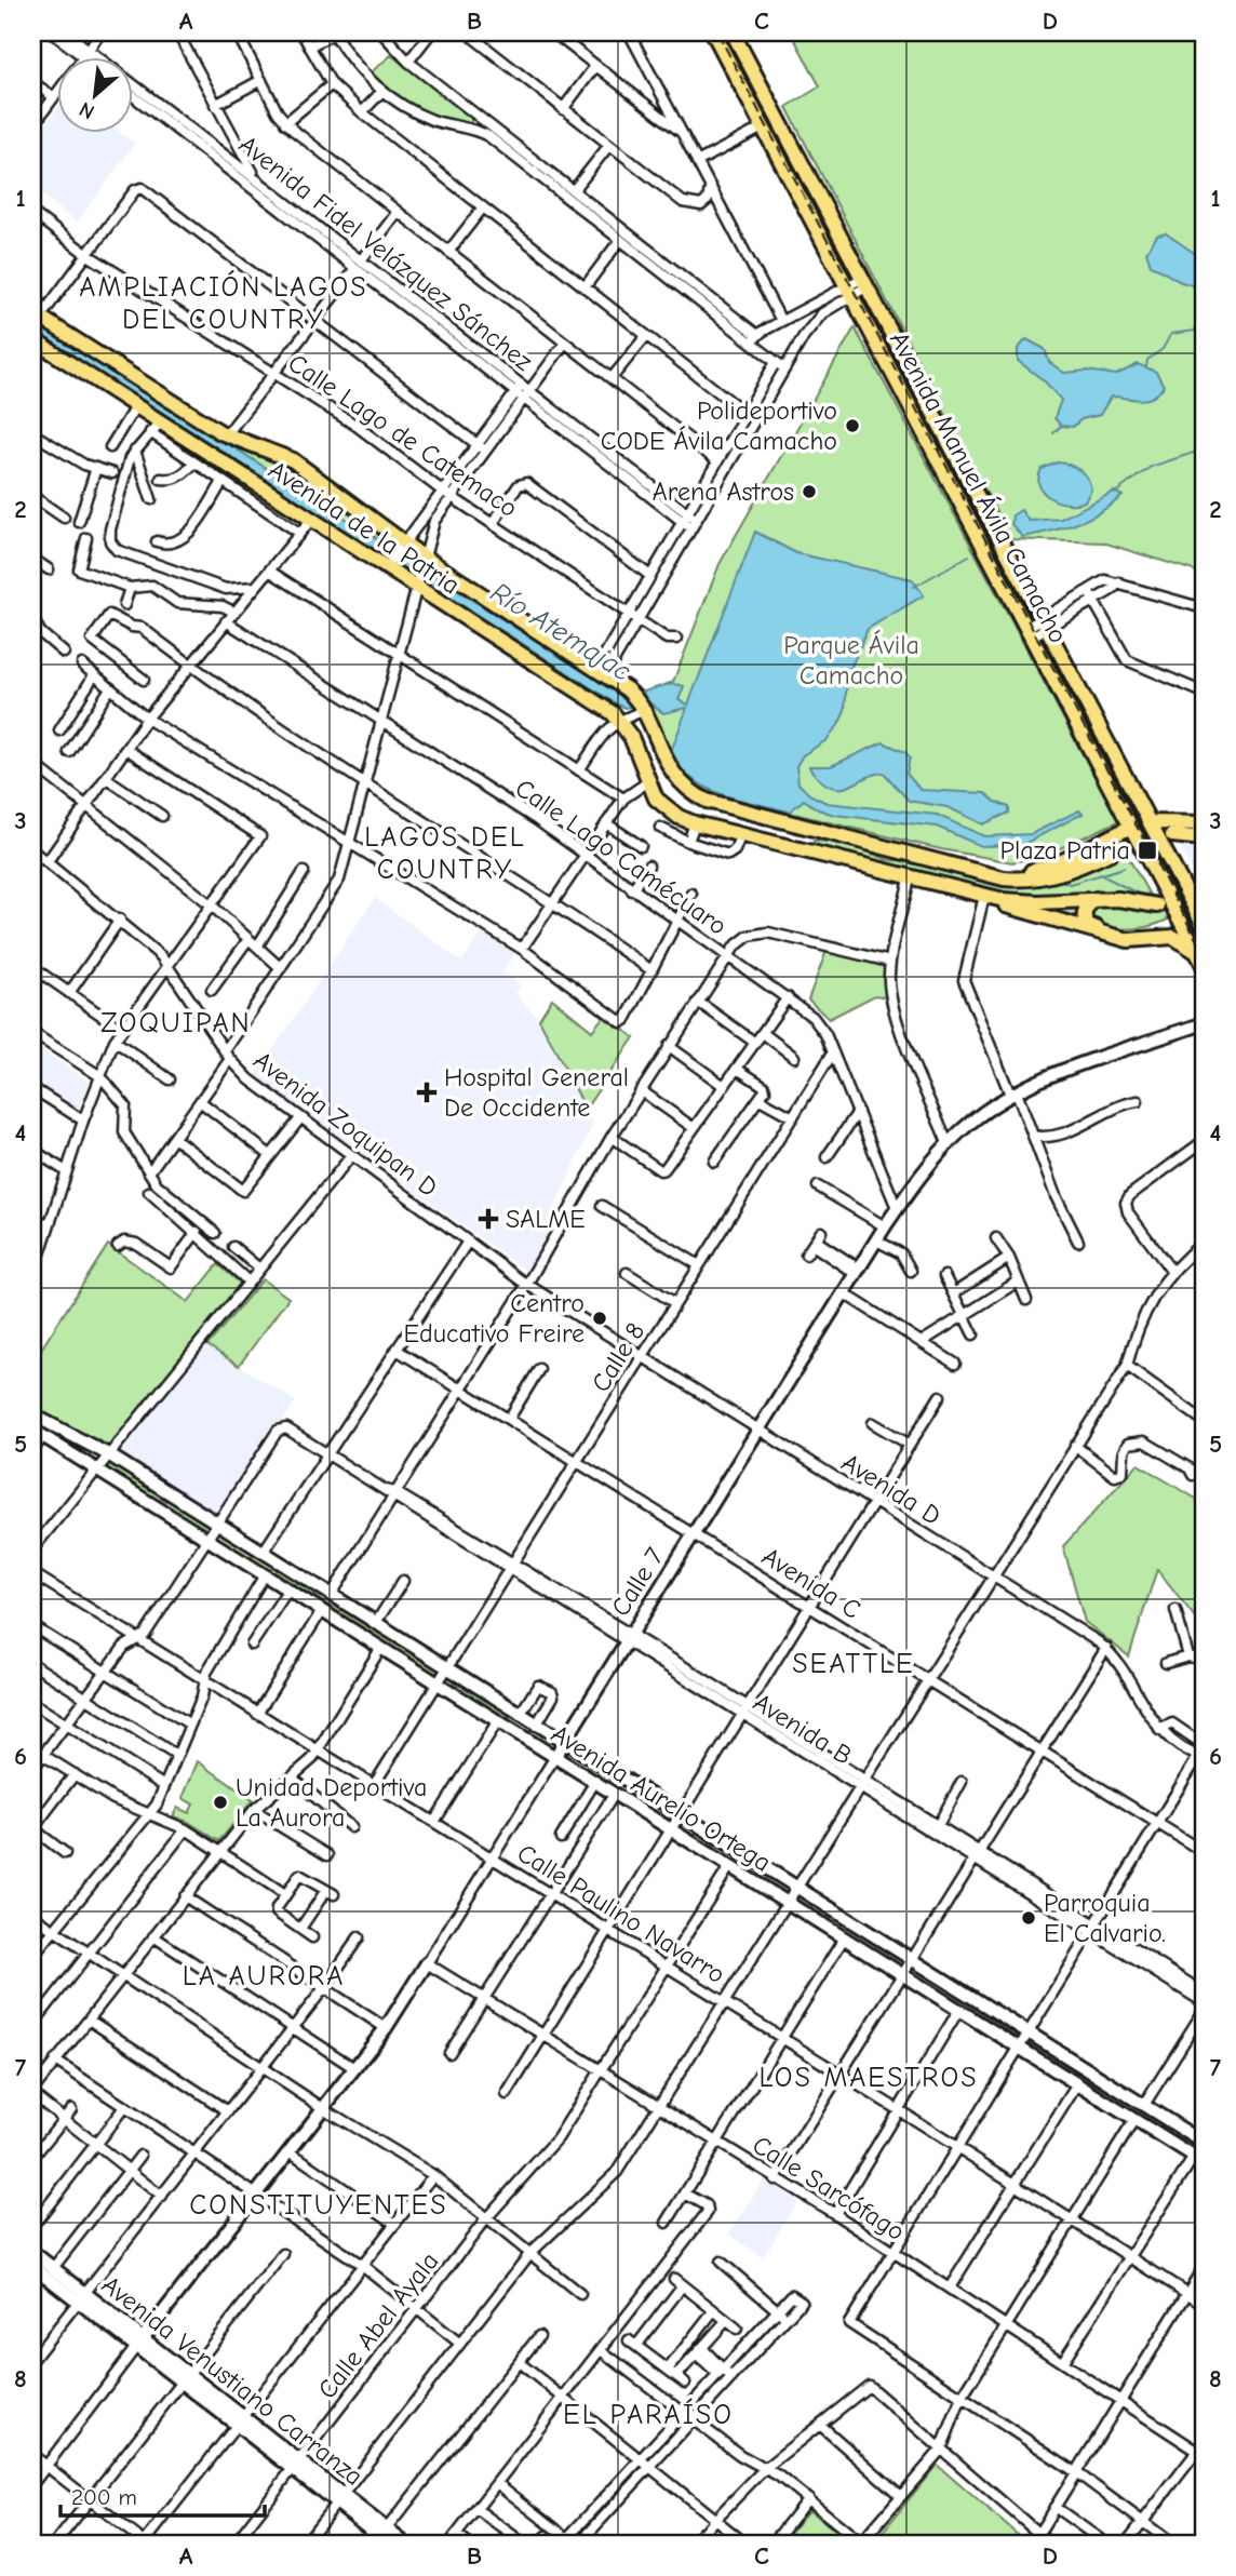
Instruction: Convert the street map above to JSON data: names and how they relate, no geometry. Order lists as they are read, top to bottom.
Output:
{
  "streets": {
    "main road": [
      "Avenida Manuel Ávila Camacho",
      "Avenida de la Patria",
      "Calle 7",
      "Avenida Aurelio Ortega",
      "Avenida Venustiano Carranza"
    ],
    "street": [
      "Avenida Fidel Velázquez Sánchez",
      "Calle Lago de Catemaco",
      "Calle Lago Camécuaro",
      "Avenida Zoquipan D",
      "Calle 8",
      "Avenida D",
      "Avenida C",
      "Avenida B",
      "Calle Paulino Navarro",
      "Calle Sarcófago",
      "Calle Abel Ayala"
    ]
  },
  "crossings": [
    ["Calle Lago Camécuaro", "Calle 8"],
    ["Calle Lago Camécuaro", "Calle 7"],
    ["Avenida Zoquipan D", "Avenida D"],
    ["Calle 8", "Avenida D"],
    ["Calle 8", "Avenida C"],
    ["Calle 8", "Avenida B"],
    ["Calle 8", "Avenida Aurelio Ortega"],
    ["Calle 8", "Calle Paulino Navarro"],
    ["Avenida D", "Calle 7"],
    ["Calle 7", "Avenida C"],
    ["Calle 7", "Avenida B"],
    ["Calle 7", "Avenida Aurelio Ortega"],
    ["Avenida B", "Avenida Aurelio Ortega"],
    ["Avenida Aurelio Ortega", "Calle Abel Ayala"],
    ["Calle Paulino Navarro", "Calle Abel Ayala"],
    ["Calle Sarcófago", "Calle Abel Ayala"],
    ["Calle Abel Ayala", "Avenida Venustiano Carranza"]
  ],
  "districts": [
    "AMPLIACIÓN LAGOS DEL COUNTRY",
    "LAGOS DEL COUNTRY",
    "ZOQUIPAN",
    "SEATTLE",
    "LA AURORA",
    "LOS MAESTROS",
    "CONSTITUYENTES",
    "EL PARAÍSO"
  ],
  "water": ["Río Atemajac"],
  "parks": ["Parque Ávila Camacho"],
  "places": {
    "other": [
      "Polideportivo CODE Ávila Camacho",
      "Arena Astros",
      "Centro Educativo Freire",
      "Unidad Deportiva La Aurora",
      "Parroquia El Calvario."
    ],
    "transit": ["Plaza Patria"],
    "health": ["Hospital General De Occidente", "SALME"]
  },
  "scale_bar": "200 m",
  "north": "bottom left",
  "grid": {
    "columns": [
      "A",
      "B",
      "C",
      "D"
    ],
    "rows": [
      "1",
      "2",
      "3",
      "4",
      "5",
      "6",
      "7",
      "8"
    ]
  }
}
